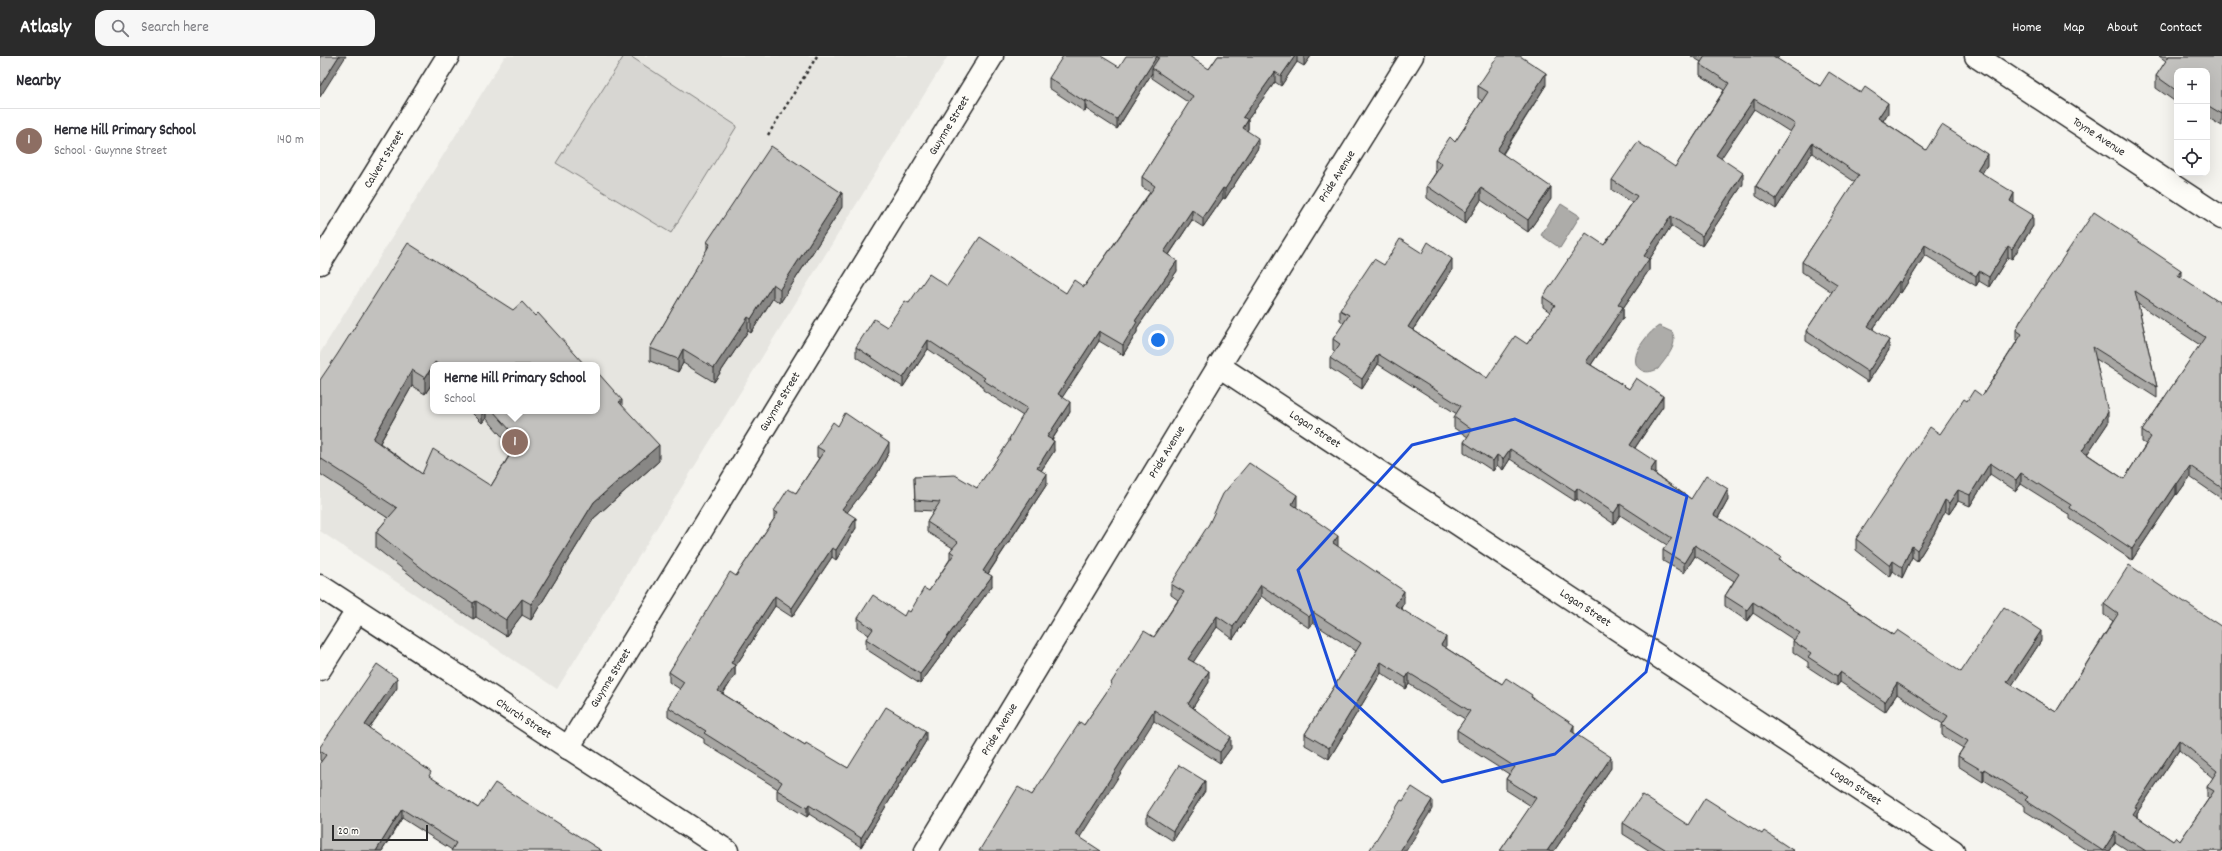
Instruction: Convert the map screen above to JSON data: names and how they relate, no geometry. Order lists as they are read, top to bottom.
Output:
{
  "streets": {
    "street": [
      "Gwynne Street",
      "Toyne Avenue",
      "Calvert Street",
      "Pride Avenue",
      "Logan Street",
      "Church Street"
    ]
  },
  "crossings": [
    ["Gwynne Street", "Church Street"],
    ["Pride Avenue", "Logan Street"]
  ],
  "scale_bar": "20 m",
  "page": {
    "header": "Atlasly",
    "search": "Search here",
    "nav": [
      "Home",
      "Map",
      "About",
      "Contact"
    ],
    "heading": "Nearby",
    "map_buttons": ["+", "−"],
    "list": [
      {
        "mark": "1",
        "name": "Herne Hill Primary School",
        "note": "School · Gwynne Street",
        "value": "140 m"
      }
    ],
    "popup": ["Herne Hill Primary School", "School"],
    "pins": "1",
    "scale": "20 m"
  }
}
